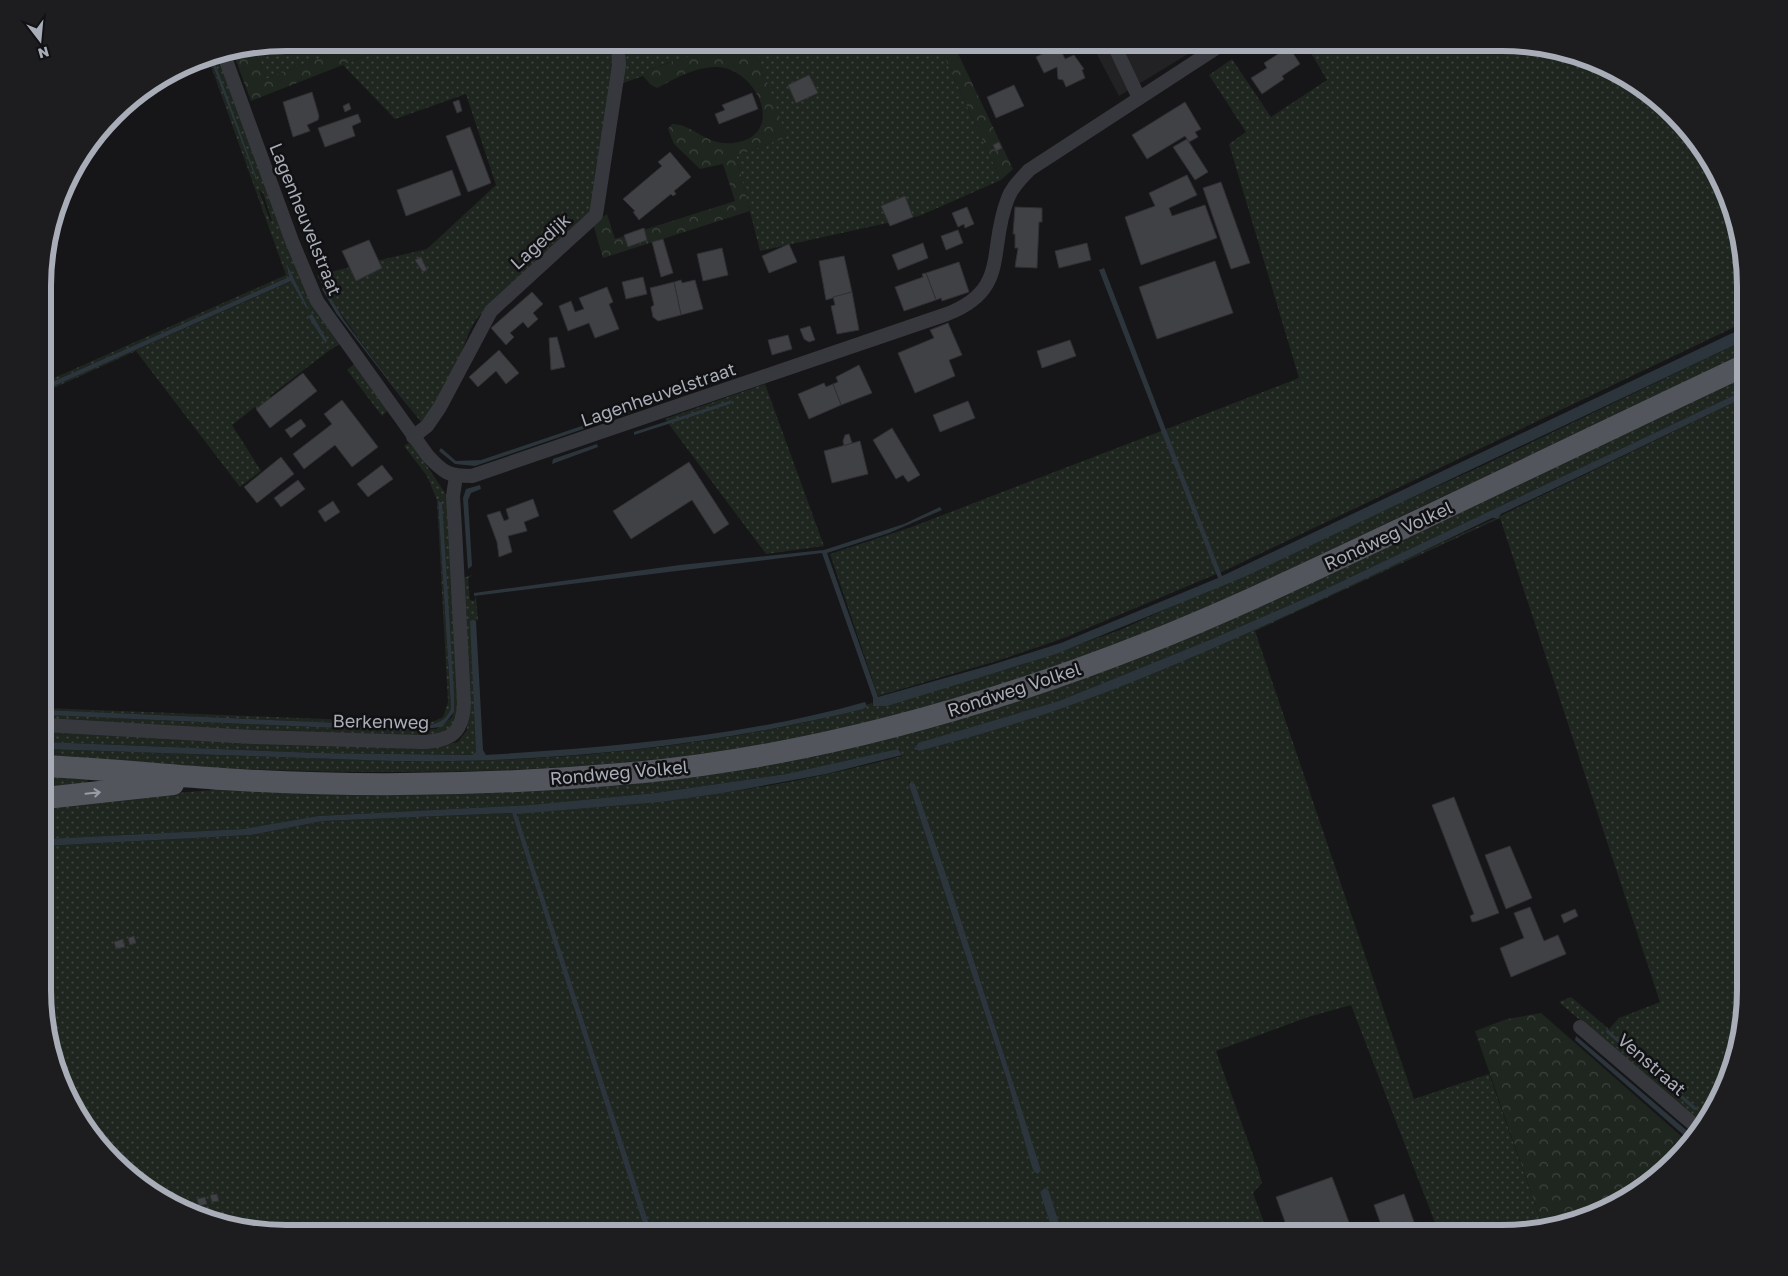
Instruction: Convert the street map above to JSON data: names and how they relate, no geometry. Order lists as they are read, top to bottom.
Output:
{
  "streets": {
    "main road": ["Rondweg Volkel"],
    "street": [
      "Lagenheuvelstraat",
      "Lagedijk",
      "Berkenweg",
      "Venstraat"
    ]
  },
  "crossings": [
    ["Lagenheuvelstraat", "Lagedijk"],
    ["Lagenheuvelstraat", "Berkenweg"]
  ],
  "north": "bottom"
}
